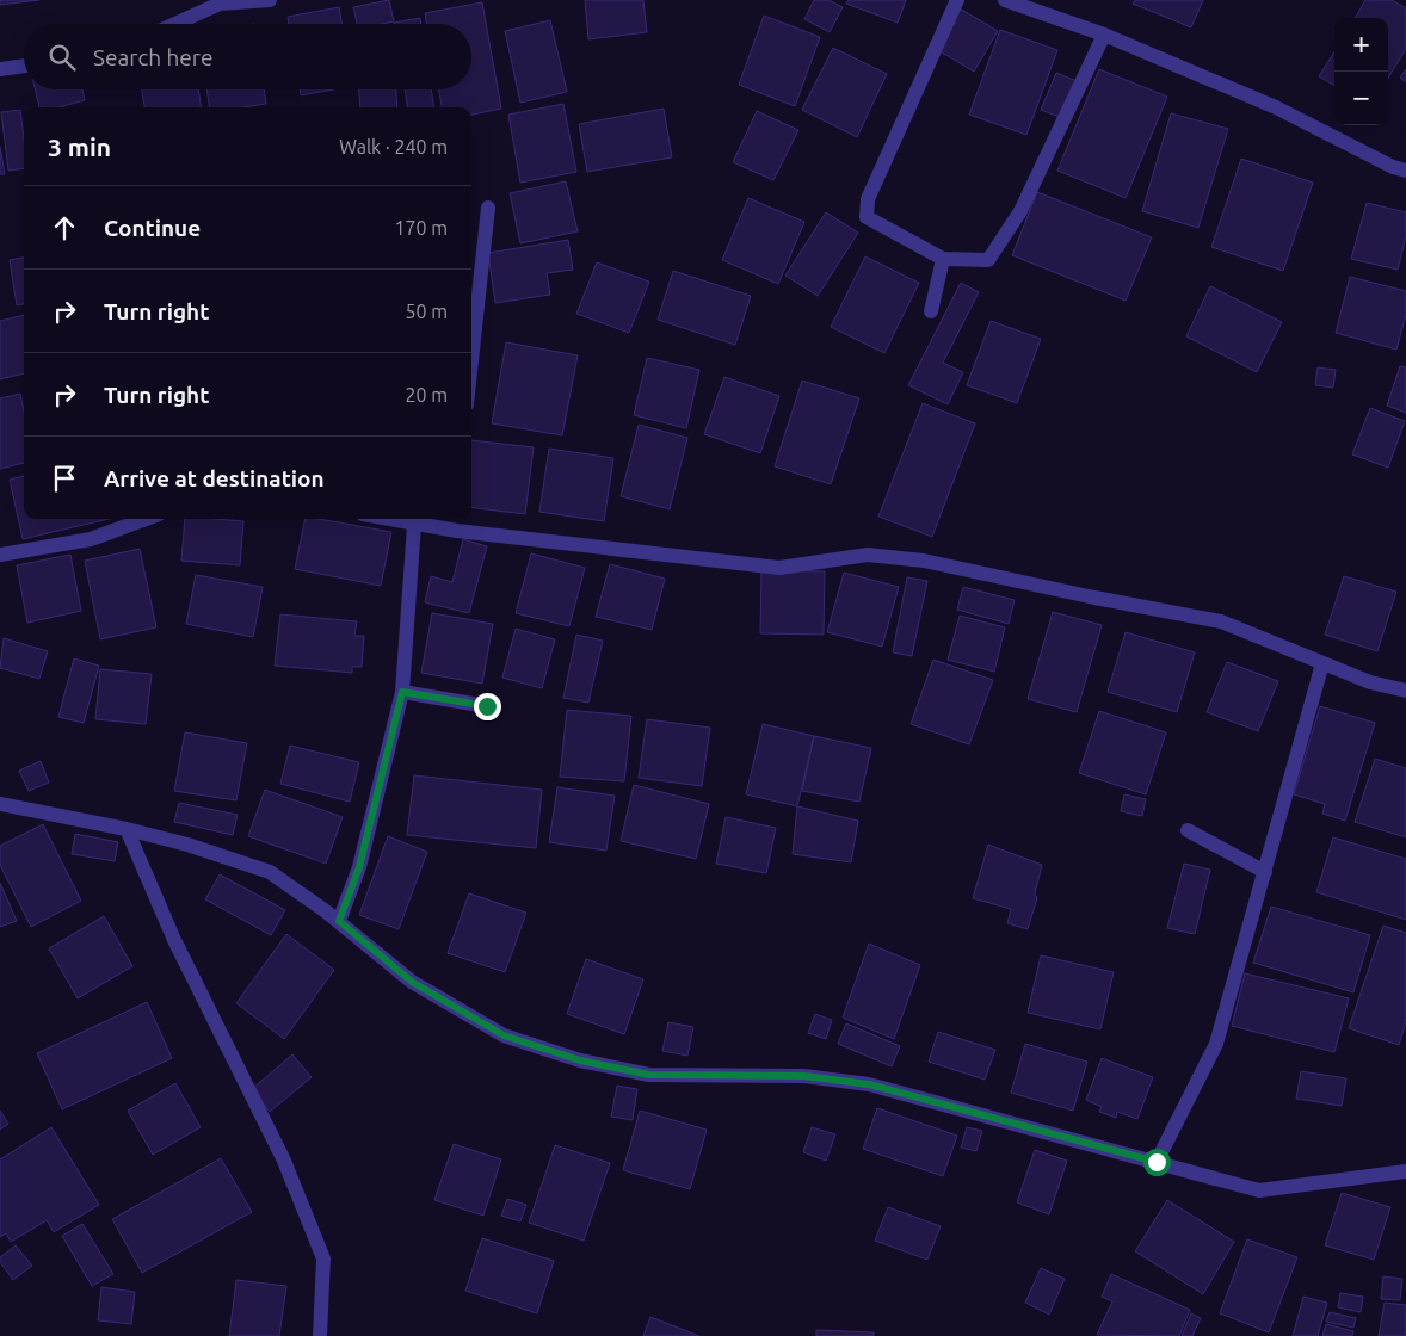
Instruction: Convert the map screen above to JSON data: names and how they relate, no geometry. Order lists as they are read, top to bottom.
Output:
{
  "page": {
    "map_buttons": ["+", "−"],
    "search": "Search here",
    "heading": ["3 min", "Walk · 240 m"],
    "list": [
      ["Continue", "170 m"],
      ["Turn right", "50 m"],
      ["Turn right", "20 m"],
      "Arrive at destination"
    ]
  }
}
